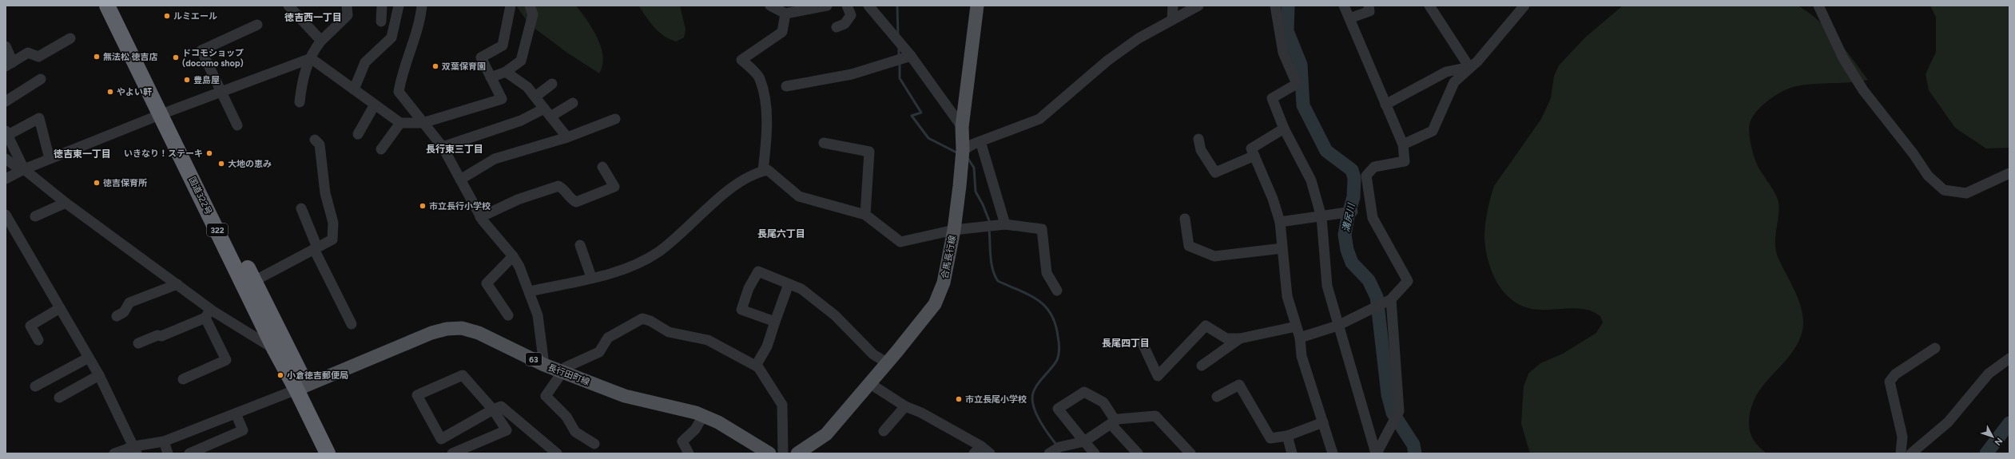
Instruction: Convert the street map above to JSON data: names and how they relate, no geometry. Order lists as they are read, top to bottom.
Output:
{
  "streets": {
    "highway": ["国道322号", "322"],
    "main road": ["合馬長行線", "63", "長行田町線"]
  },
  "crossings": [
    ["国道322号", "長行田町線"]
  ],
  "districts": [
    "徳吉西一丁目",
    "長行東三丁目",
    "徳吉東一丁目",
    "長尾六丁目",
    "長尾四丁目"
  ],
  "water": ["溝尻川"],
  "places": [
    "ルミエール",
    "無法松 徳吉店",
    "ドコモショップ (docomo shop)",
    "双葉保育園",
    "豊島屋",
    "やよい軒",
    "いきなり！ステーキ",
    "大地の恵み",
    "徳吉保育所",
    "市立長行小学校",
    "小倉徳吉郵便局",
    "市立長尾小学校"
  ],
  "north": "bottom right"
}
